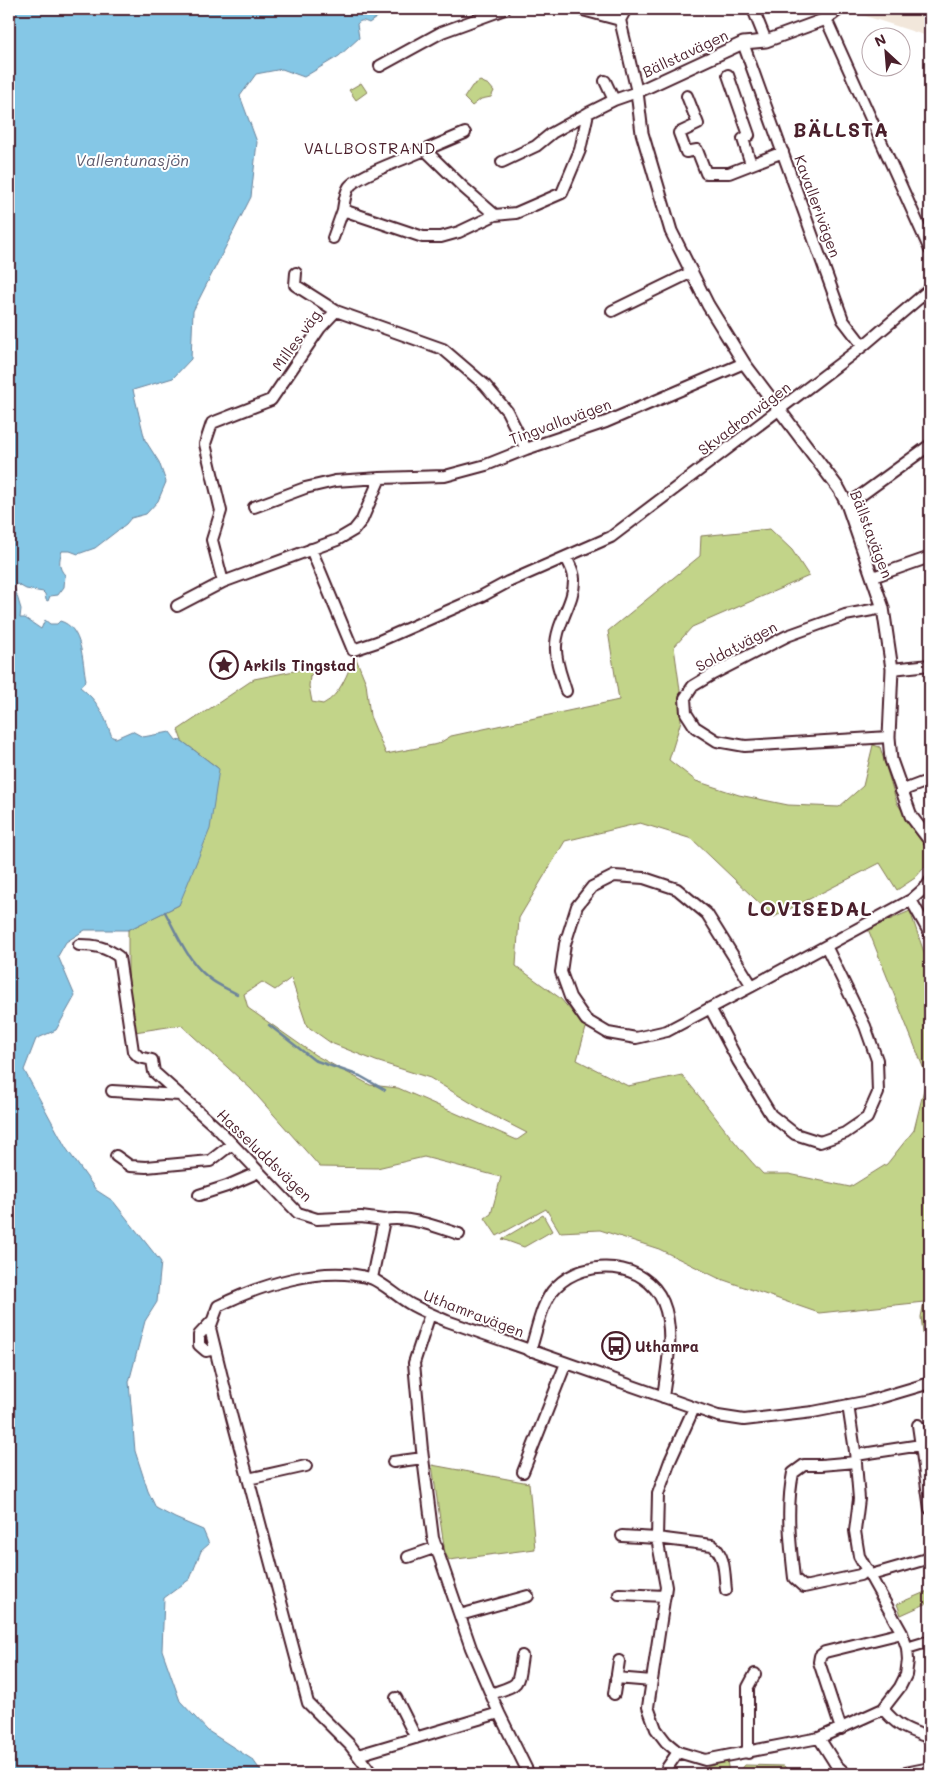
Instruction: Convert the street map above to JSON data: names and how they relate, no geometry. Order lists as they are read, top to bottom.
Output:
{
  "streets": {
    "street": [
      "Bällstavägen",
      "Kavallerivägen",
      "Milles väg",
      "Skvadronvägen",
      "Tingvallavägen",
      "Soldatvägen",
      "Hasseluddsvägen",
      "Uthamravägen"
    ]
  },
  "crossings": [
    ["Bällstavägen", "Kavallerivägen"],
    ["Bällstavägen", "Skvadronvägen"],
    ["Bällstavägen", "Tingvallavägen"],
    ["Bällstavägen", "Soldatvägen"],
    ["Kavallerivägen", "Skvadronvägen"],
    ["Milles väg", "Tingvallavägen"]
  ],
  "districts": ["BÄLLSTA", "VALLBOSTRAND", "LOVISEDAL"],
  "water": ["Vallentunasjön"],
  "places": {
    "place": ["Arkils Tingstad"],
    "bus stop": ["Uthamra"]
  },
  "north": "top left"
}
